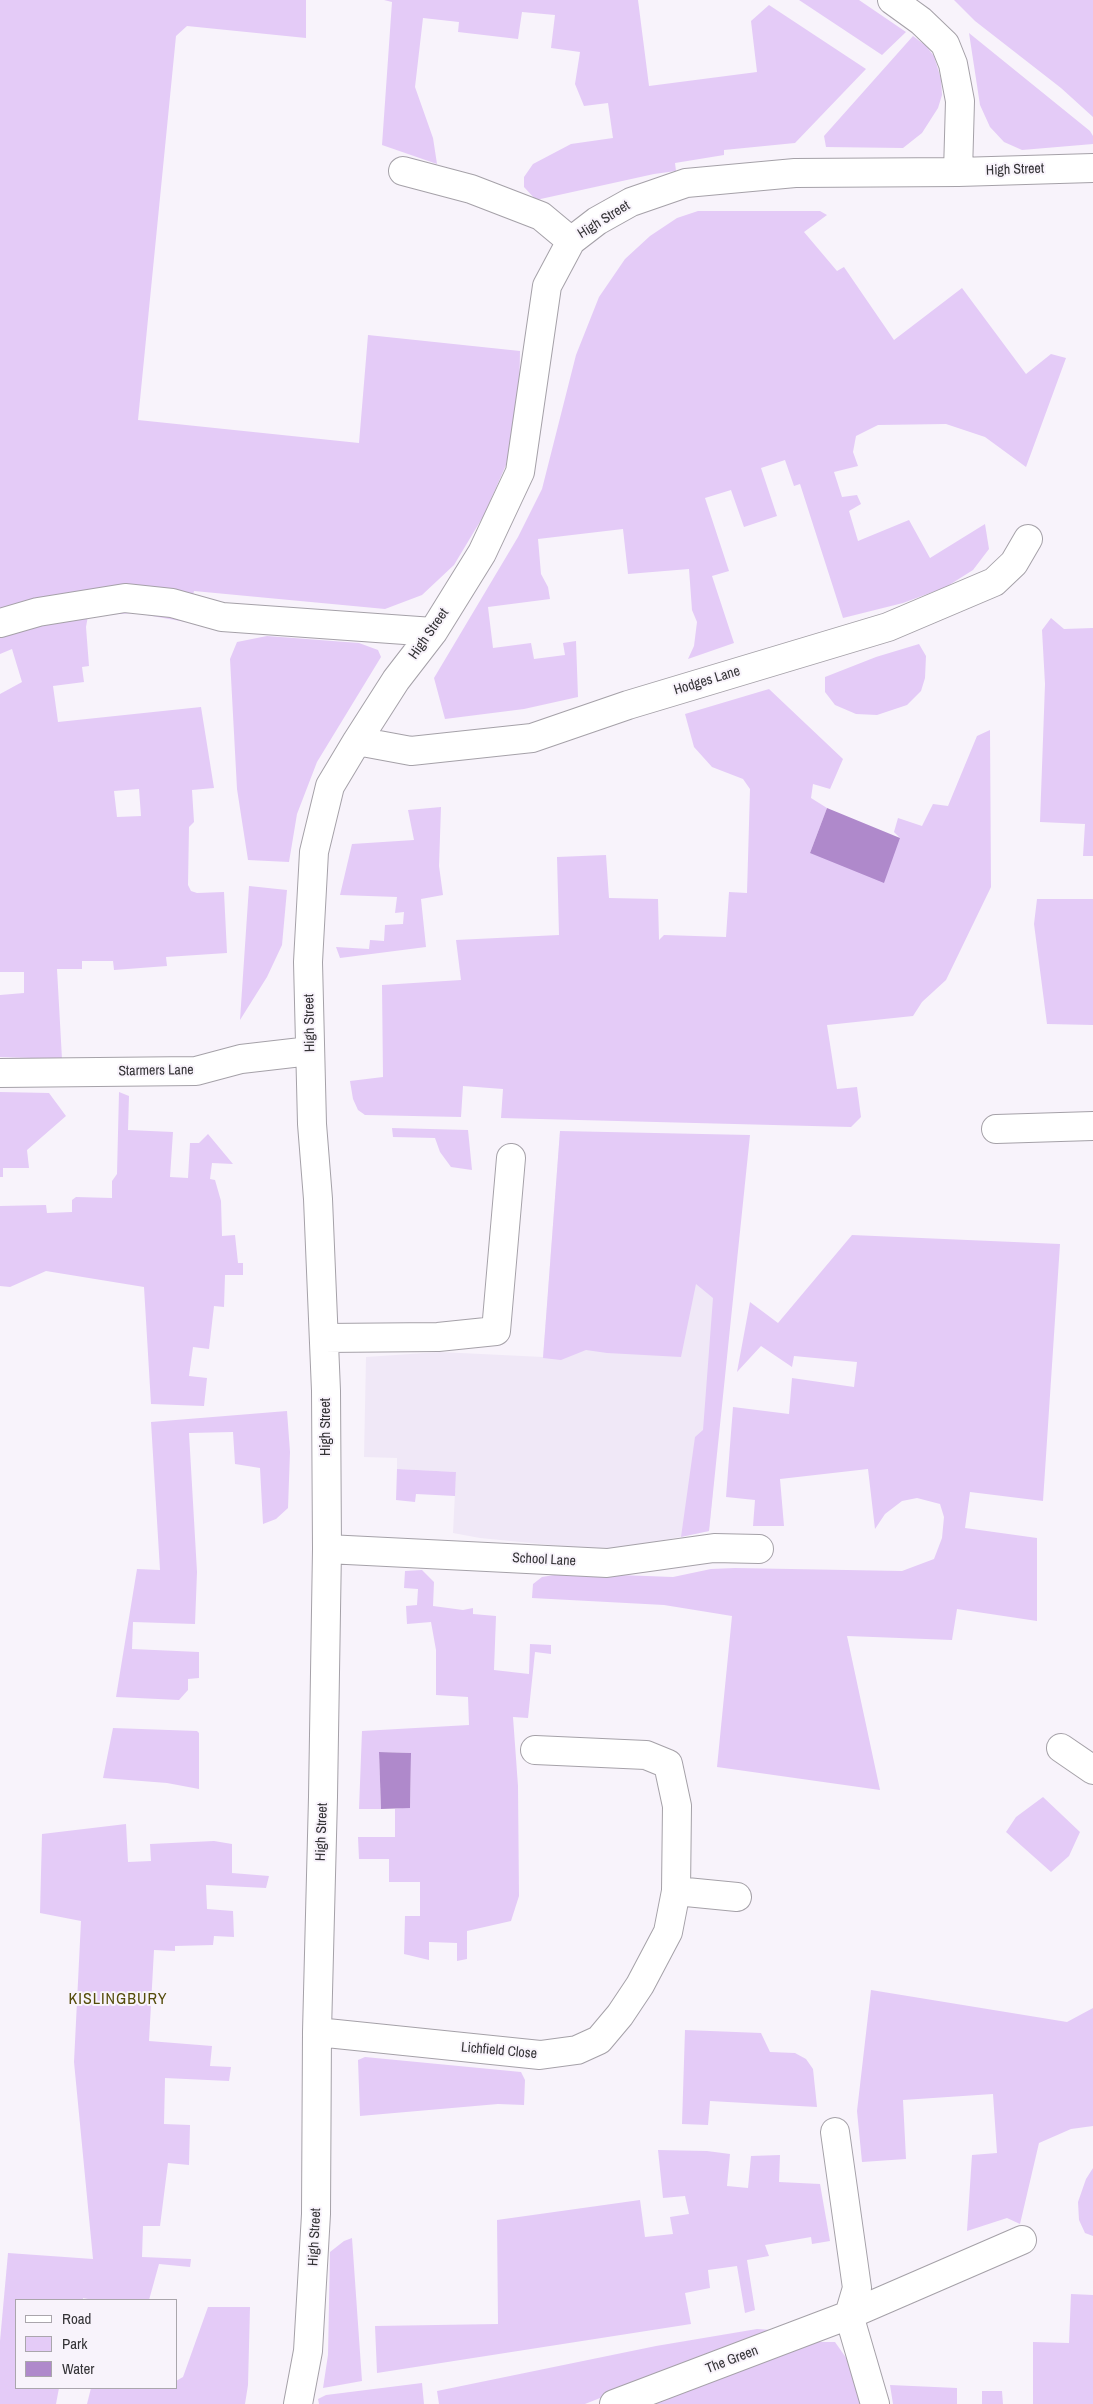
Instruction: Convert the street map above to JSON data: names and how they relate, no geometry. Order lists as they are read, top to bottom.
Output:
{
  "streets": {
    "street": [
      "High Street",
      "Hodges Lane",
      "Starmers Lane",
      "School Lane",
      "Lichfield Close",
      "The Green"
    ]
  },
  "crossings": [
    ["High Street", "Hodges Lane"],
    ["High Street", "Starmers Lane"],
    ["High Street", "School Lane"],
    ["High Street", "Lichfield Close"]
  ],
  "districts": ["KISLINGBURY"],
  "legend": ["Road", "Park", "Water"]
}
